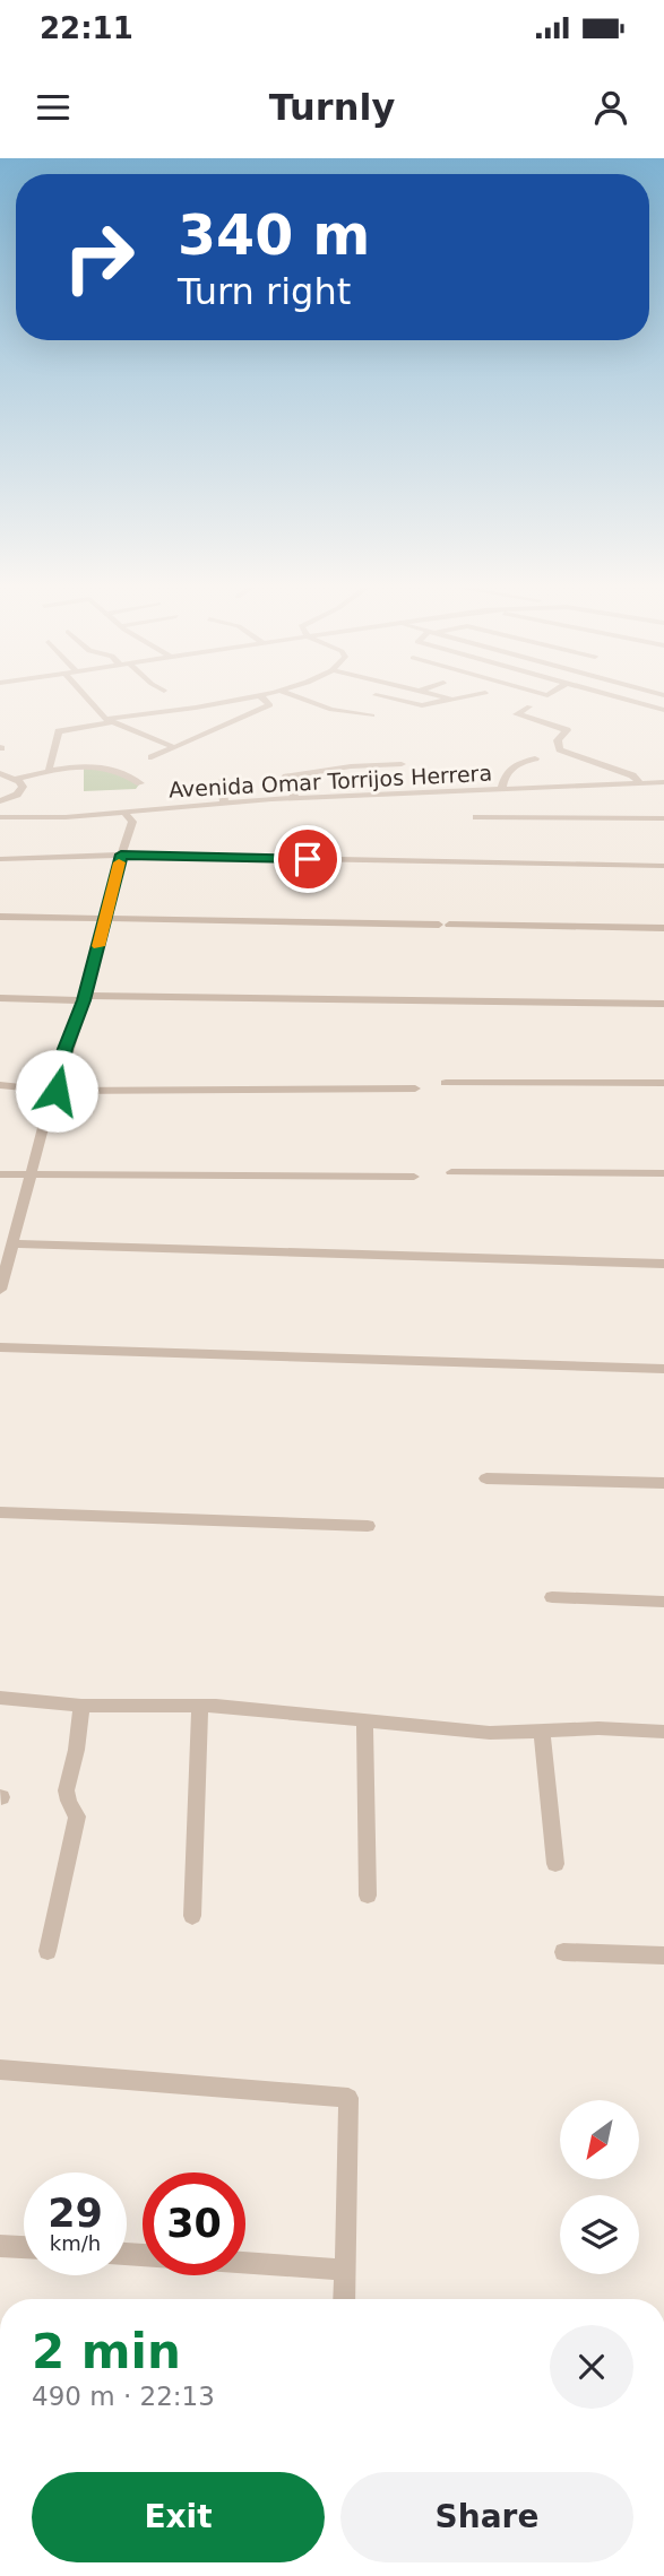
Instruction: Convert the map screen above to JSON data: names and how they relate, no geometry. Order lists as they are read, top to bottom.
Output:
{
  "streets": {
    "street": ["Avenida Omar Torrijos Herrera"]
  },
  "north": "bottom left",
  "page": {
    "status": "22:11",
    "header": "Turnly",
    "turn": ["340 m", "Turn right"],
    "speed": "29 km/h",
    "limit": "30",
    "heading": ["2 min", "490 m · 22:13"],
    "buttons": ["Exit", "Share"]
  }
}
